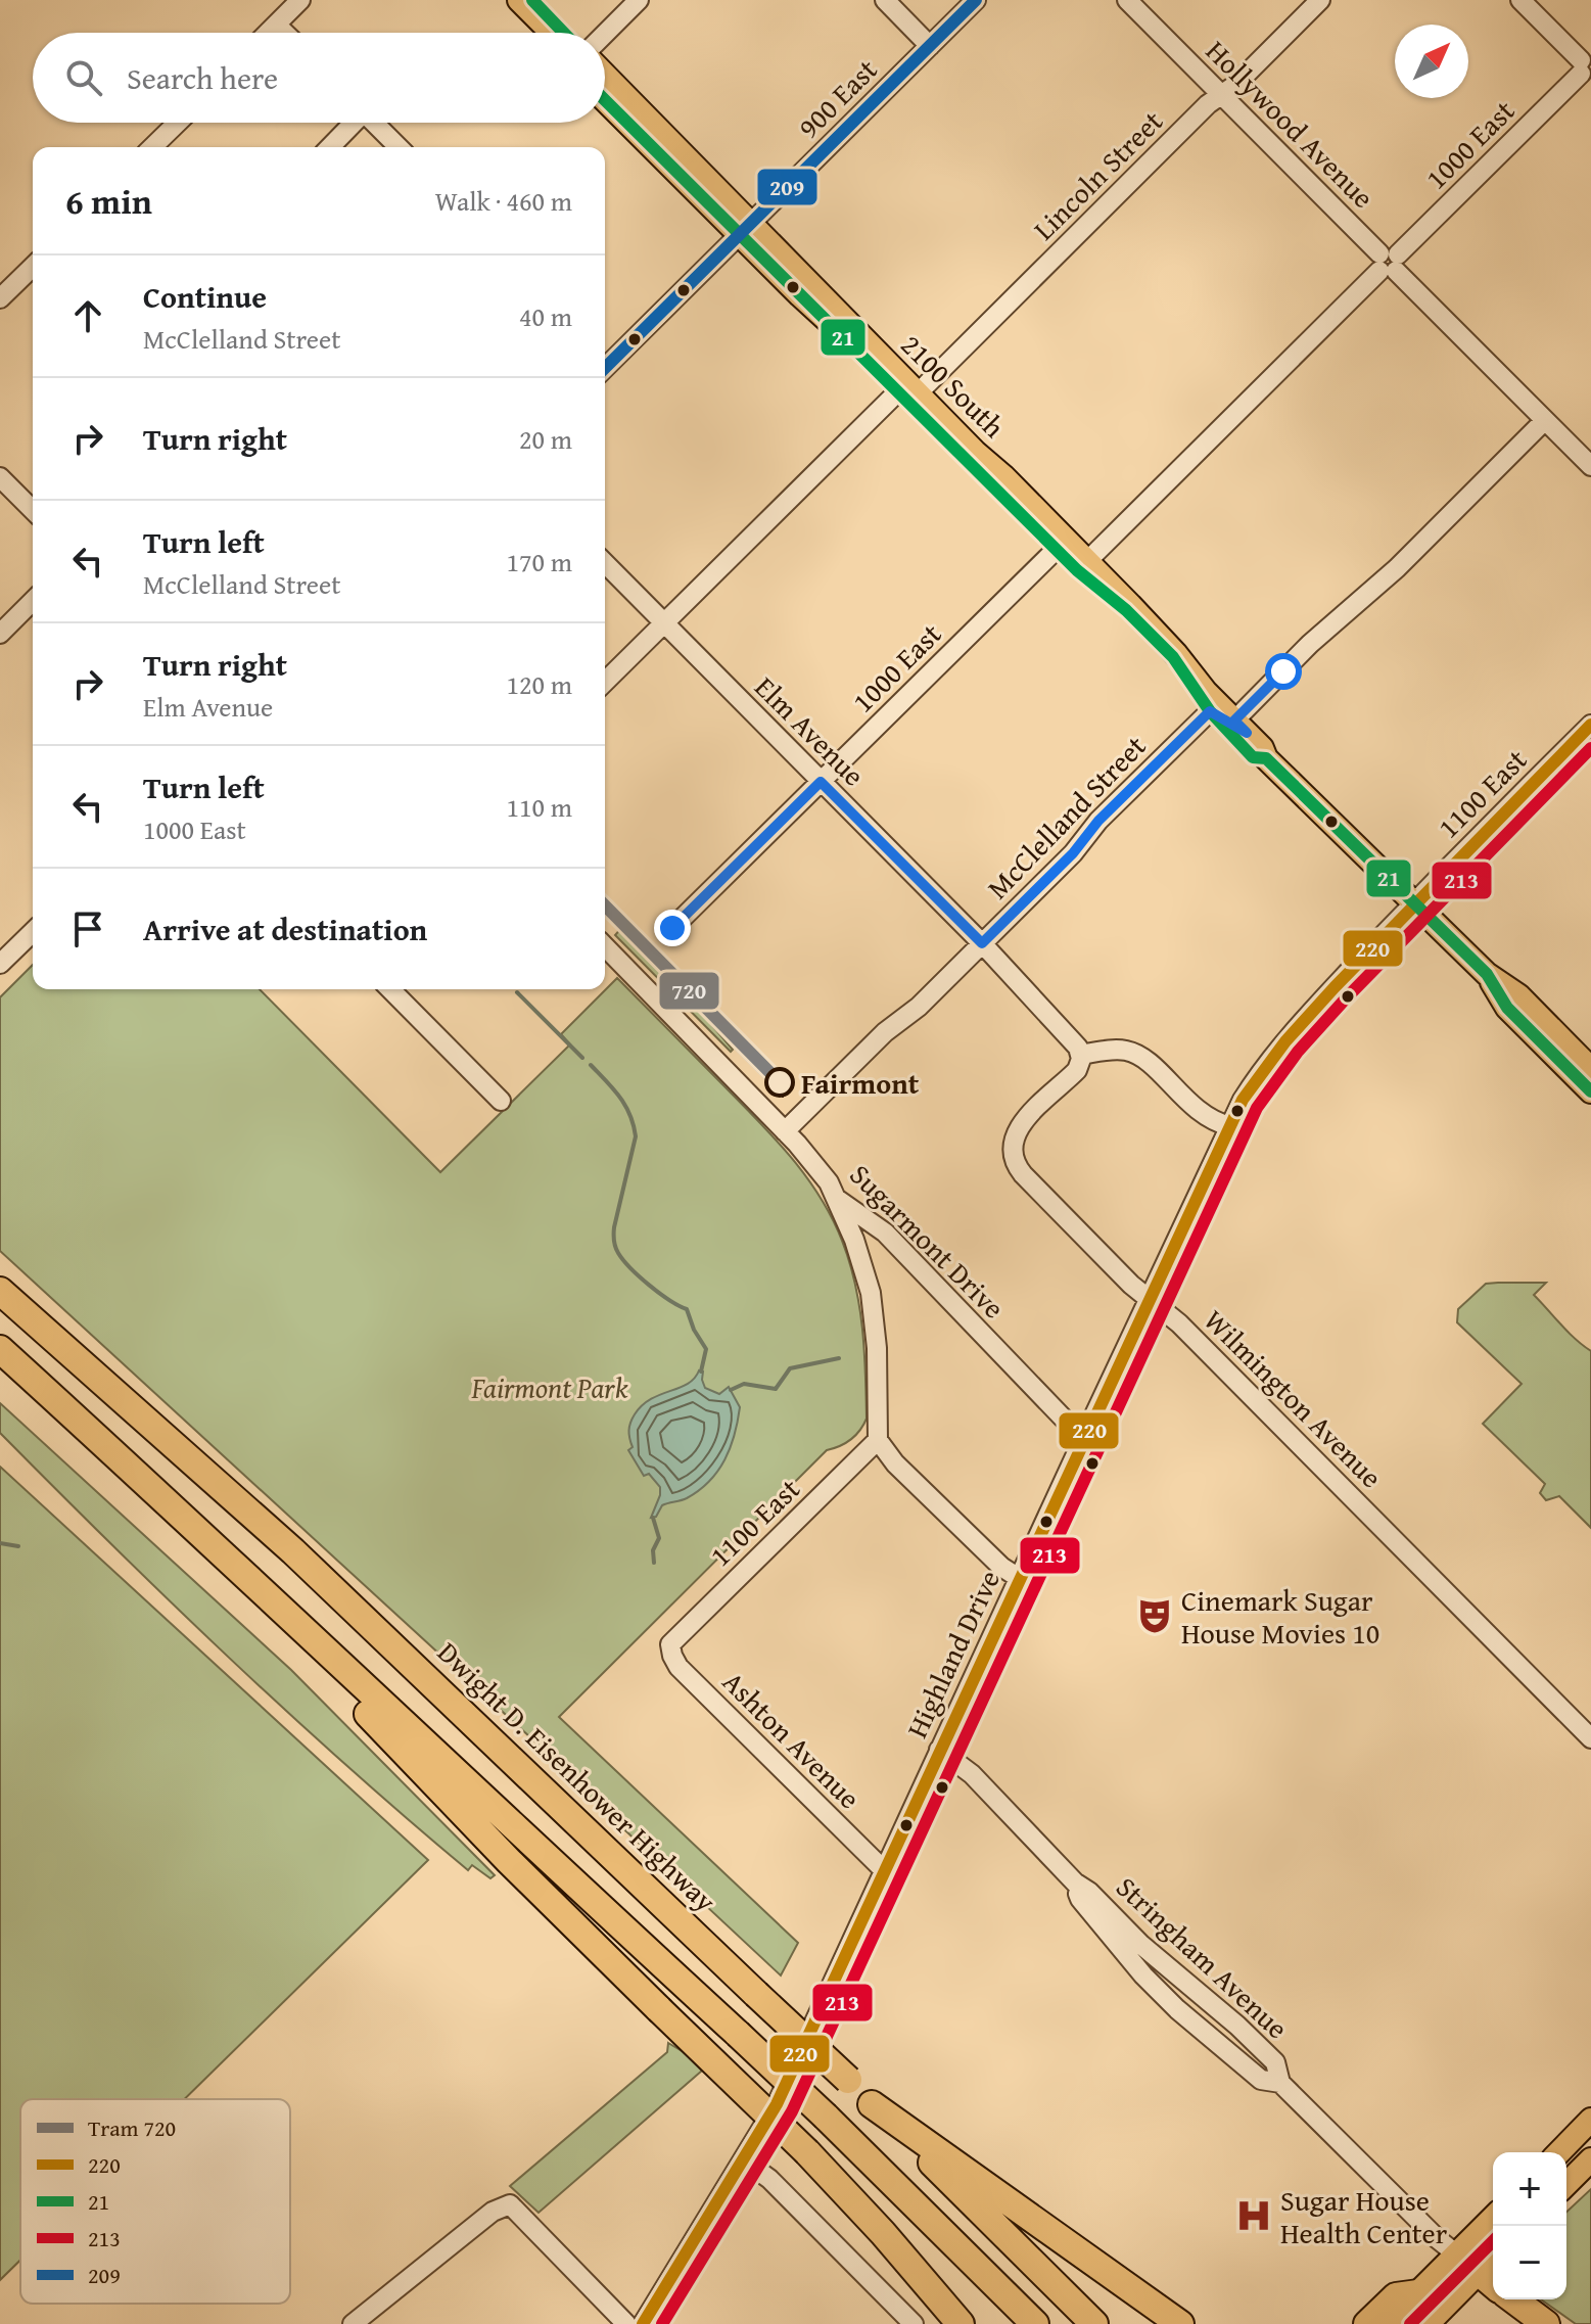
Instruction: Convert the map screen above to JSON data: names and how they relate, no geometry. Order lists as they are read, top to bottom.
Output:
{
  "streets": {
    "highway": ["Dwight D. Eisenhower Highway"],
    "main road": ["2100 South"],
    "street": [
      "900 East",
      "Hollywood Avenue",
      "1000 East",
      "Lincoln Street",
      "Elm Avenue",
      "1100 East",
      "McClelland Street",
      "Sugarmont Drive",
      "Wilmington Avenue",
      "Highland Drive",
      "Ashton Avenue",
      "Stringham Avenue"
    ]
  },
  "crossings": [
    ["900 East", "2100 South"],
    ["Hollywood Avenue", "1000 East"],
    ["Hollywood Avenue", "Lincoln Street"],
    ["1000 East", "2100 South"],
    ["1000 East", "Elm Avenue"],
    ["Lincoln Street", "2100 South"],
    ["Lincoln Street", "Elm Avenue"],
    ["2100 South", "1100 East"],
    ["2100 South", "McClelland Street"],
    ["2100 South", "Highland Drive"],
    ["Elm Avenue", "McClelland Street"],
    ["1100 East", "Highland Drive"],
    ["1100 East", "Ashton Avenue"],
    ["McClelland Street", "Sugarmont Drive"],
    ["Sugarmont Drive", "Highland Drive"],
    ["Wilmington Avenue", "Highland Drive"],
    ["Highland Drive", "Ashton Avenue"],
    ["Highland Drive", "Stringham Avenue"]
  ],
  "parks": ["Fairmont Park"],
  "places": {
    "other": ["Fairmont"],
    "theatre": ["Cinemark Sugar House Movies 10"],
    "hospital": ["Sugar House Health Center"]
  },
  "lines": [
    "transit line 21",
    "transit line 209",
    "transit line 220",
    "transit line 213",
    "tram line 720"
  ],
  "legend": [
    "Tram 720",
    "220",
    "21",
    "213",
    "209"
  ],
  "north": "top right",
  "page": {
    "search": "Search here",
    "heading": ["6 min", "Walk · 460 m"],
    "list": [
      ["Continue", "McClelland Street", "40 m"],
      ["Turn right", "20 m"],
      ["Turn left", "McClelland Street", "170 m"],
      ["Turn right", "Elm Avenue", "120 m"],
      ["Turn left", "1000 East", "110 m"],
      "Arrive at destination"
    ],
    "map_buttons": ["+", "−"]
  }
}
